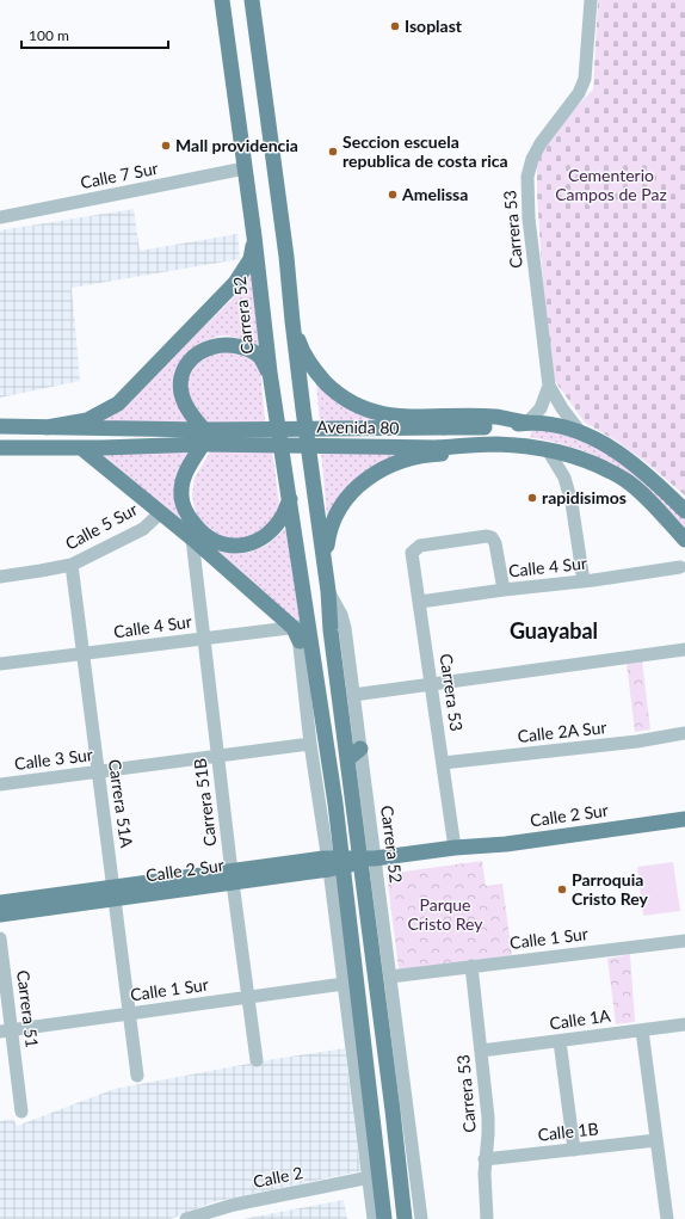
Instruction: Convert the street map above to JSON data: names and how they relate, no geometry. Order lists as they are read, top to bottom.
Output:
{
  "streets": {
    "main road": ["Carrera 52", "Avenida 80", "Calle 2 Sur"],
    "street": [
      "Calle 7 Sur",
      "Carrera 53",
      "Calle 5 Sur",
      "Calle 4 Sur",
      "Calle 2A Sur",
      "Calle 3 Sur",
      "Carrera 51B",
      "Carrera 51A",
      "Calle 1 Sur",
      "Carrera 51",
      "Calle 1A",
      "Calle 1B",
      "Calle 2"
    ]
  },
  "crossings": [
    ["Calle 7 Sur", "Carrera 52"],
    ["Carrera 53", "Avenida 80"],
    ["Carrera 53", "Calle 4 Sur"],
    ["Carrera 53", "Calle 2A Sur"],
    ["Carrera 53", "Calle 2 Sur"],
    ["Carrera 53", "Calle 1 Sur"],
    ["Carrera 53", "Calle 1A"],
    ["Carrera 53", "Calle 1B"],
    ["Carrera 52", "Calle 4 Sur"],
    ["Carrera 52", "Calle 3 Sur"],
    ["Carrera 52", "Calle 2 Sur"],
    ["Carrera 52", "Calle 1 Sur"],
    ["Carrera 52", "Calle 2"],
    ["Calle 5 Sur", "Carrera 51A"],
    ["Calle 4 Sur", "Carrera 51B"],
    ["Calle 4 Sur", "Carrera 51A"],
    ["Calle 3 Sur", "Carrera 51B"],
    ["Calle 3 Sur", "Carrera 51A"],
    ["Carrera 51B", "Calle 2 Sur"],
    ["Carrera 51B", "Calle 1 Sur"],
    ["Carrera 51A", "Calle 2 Sur"],
    ["Carrera 51A", "Calle 1 Sur"],
    ["Calle 1 Sur", "Carrera 51"]
  ],
  "districts": ["Guayabal"],
  "parks": ["Cementerio Campos de Paz", "Parque Cristo Rey"],
  "places": [
    "Isoplast",
    "Mall providencia",
    "Seccion escuela republica de costa rica",
    "Amelissa",
    "rapidisimos",
    "Parroquia Cristo Rey"
  ],
  "scale_bar": "100 m"
}
